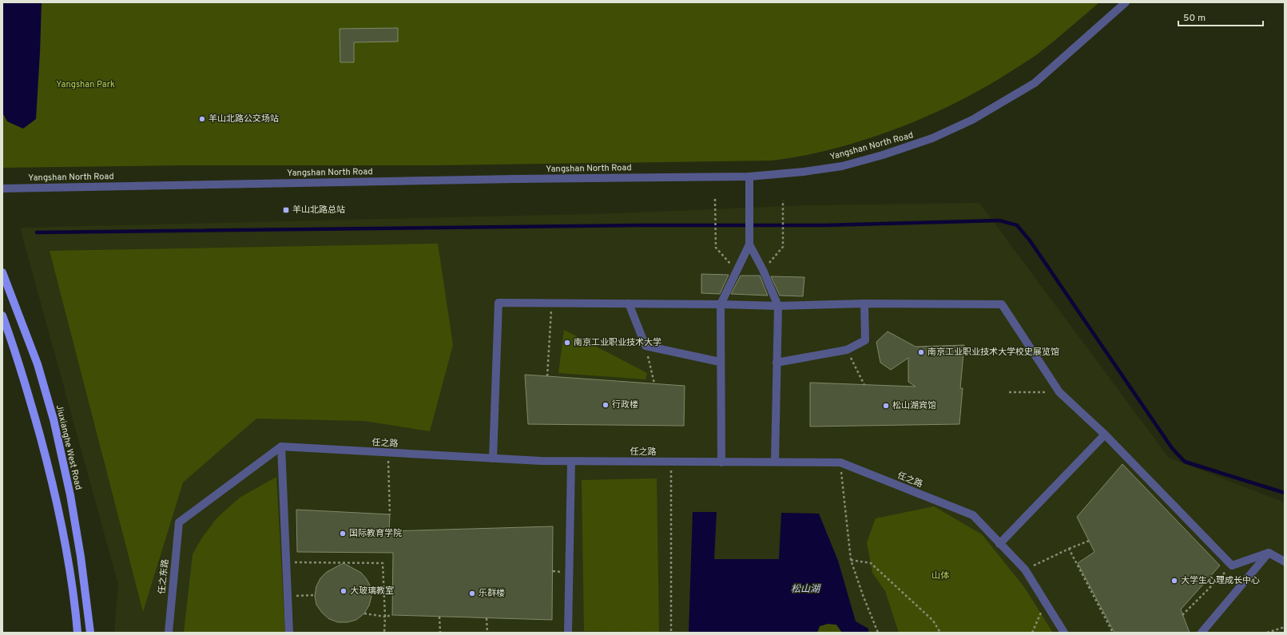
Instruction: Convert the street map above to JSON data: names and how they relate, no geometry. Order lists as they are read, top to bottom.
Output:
{
  "streets": {
    "main road": ["Jiuxianghe West Road"],
    "street": ["Yangshan North Road", "任之路", "任之东路"]
  },
  "crossings": [
    ["任之路", "任之东路"]
  ],
  "water": ["松山湖"],
  "parks": ["Yangshan Park", "山体"],
  "places": {
    "other": [
      "羊山北路公交场站",
      "南京工业职业技术大学",
      "南京工业职业技术大学校史展览馆",
      "行政楼",
      "松山湖宾馆",
      "国际教育学院",
      "大学生心理成长中心",
      "大玻璃教室",
      "乐群楼"
    ],
    "transit": ["羊山北路总站"]
  },
  "scale_bar": "50 m"
}
